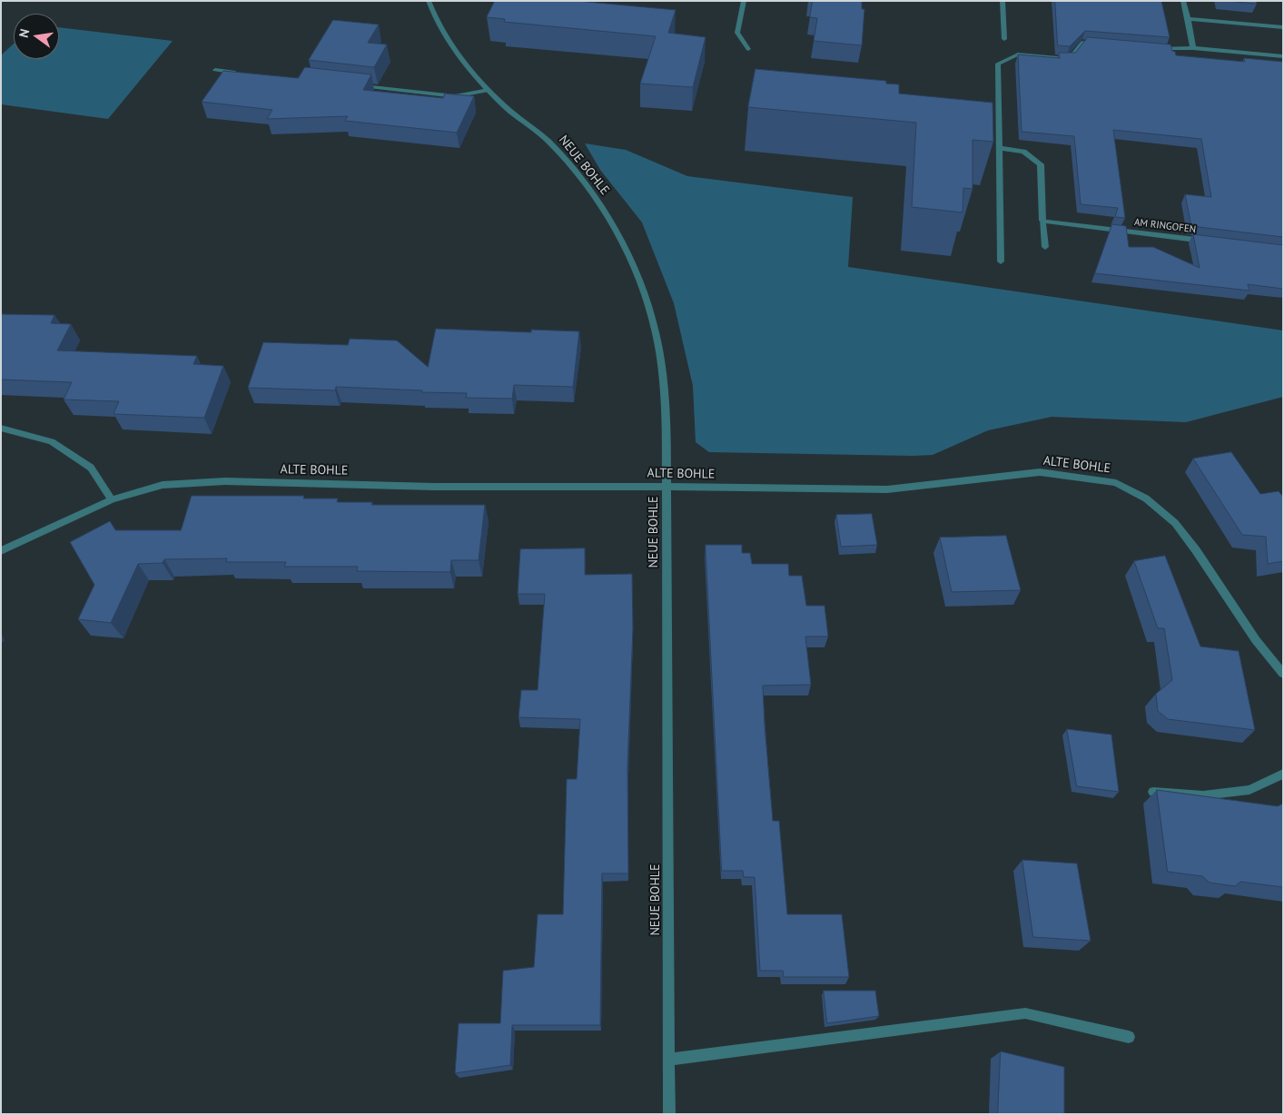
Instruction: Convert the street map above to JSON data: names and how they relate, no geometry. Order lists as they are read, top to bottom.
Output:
{
  "streets": {
    "street": ["NEUE BOHLE", "AM RINGOFEN", "ALTE BOHLE"]
  },
  "crossings": [
    ["NEUE BOHLE", "ALTE BOHLE"]
  ],
  "north": "left"
}
